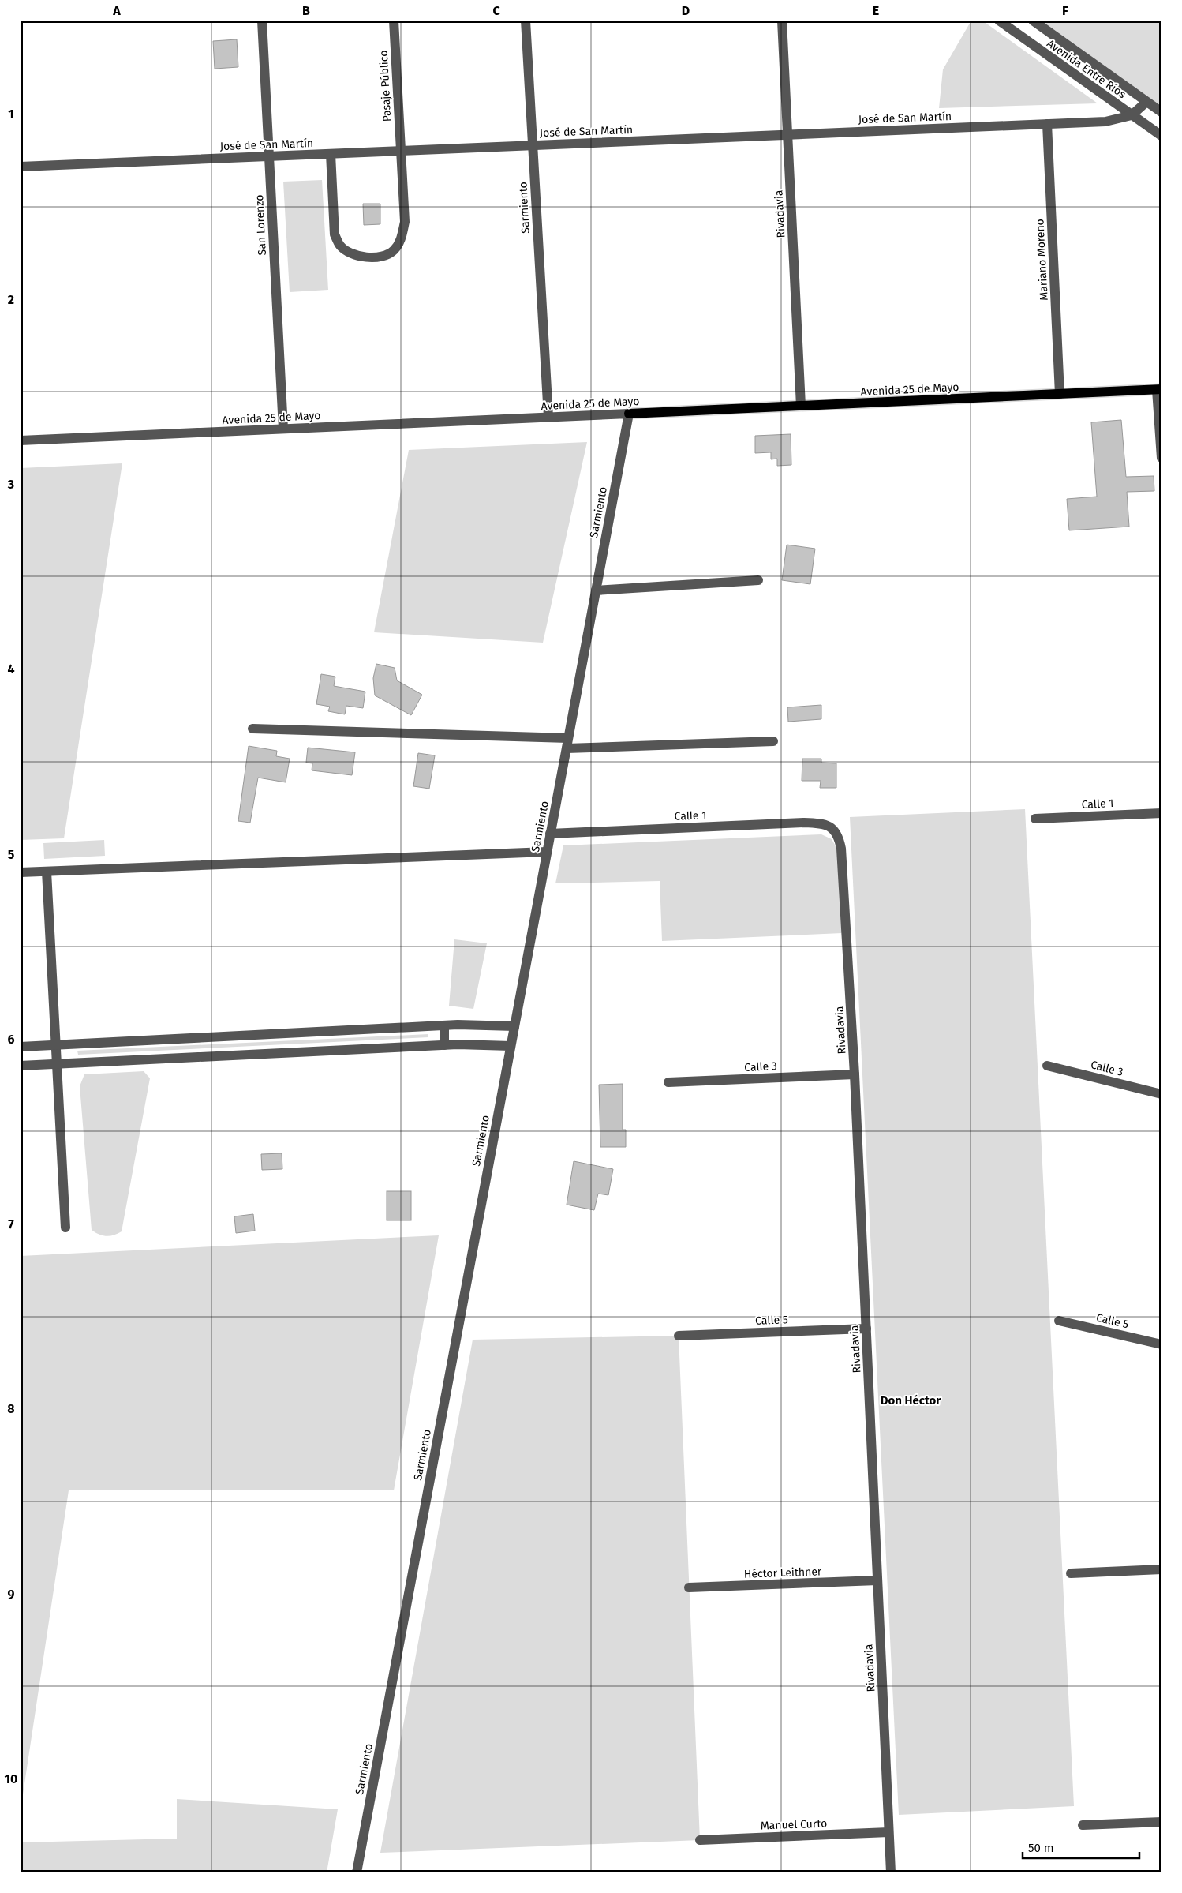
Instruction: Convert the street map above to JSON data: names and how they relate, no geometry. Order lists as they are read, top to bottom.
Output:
{
  "streets": {
    "main road": ["Avenida 25 de Mayo"],
    "street": [
      "Avenida Entre Ríos",
      "Pasaje Público",
      "José de San Martín",
      "Sarmiento",
      "Rivadavia",
      "San Lorenzo",
      "Mariano Moreno",
      "Calle 1",
      "Calle 3",
      "Calle 5",
      "Héctor Leithner",
      "Manuel Curto"
    ]
  },
  "crossings": [
    ["Avenida Entre Ríos", "José de San Martín"],
    ["Pasaje Público", "José de San Martín"],
    ["José de San Martín", "Sarmiento"],
    ["José de San Martín", "Rivadavia"],
    ["José de San Martín", "San Lorenzo"],
    ["José de San Martín", "Mariano Moreno"],
    ["Sarmiento", "Avenida 25 de Mayo"],
    ["Sarmiento", "Calle 1"],
    ["Rivadavia", "Avenida 25 de Mayo"],
    ["Rivadavia", "Calle 1"],
    ["Rivadavia", "Calle 3"],
    ["Rivadavia", "Calle 5"],
    ["Rivadavia", "Héctor Leithner"],
    ["Rivadavia", "Manuel Curto"],
    ["San Lorenzo", "Avenida 25 de Mayo"],
    ["Mariano Moreno", "Avenida 25 de Mayo"]
  ],
  "districts": ["Don Héctor"],
  "scale_bar": "50 m",
  "grid": {
    "columns": [
      "A",
      "B",
      "C",
      "D",
      "E",
      "F"
    ],
    "rows": [
      "1",
      "2",
      "3",
      "4",
      "5",
      "6",
      "7",
      "8",
      "9",
      "10"
    ]
  }
}
